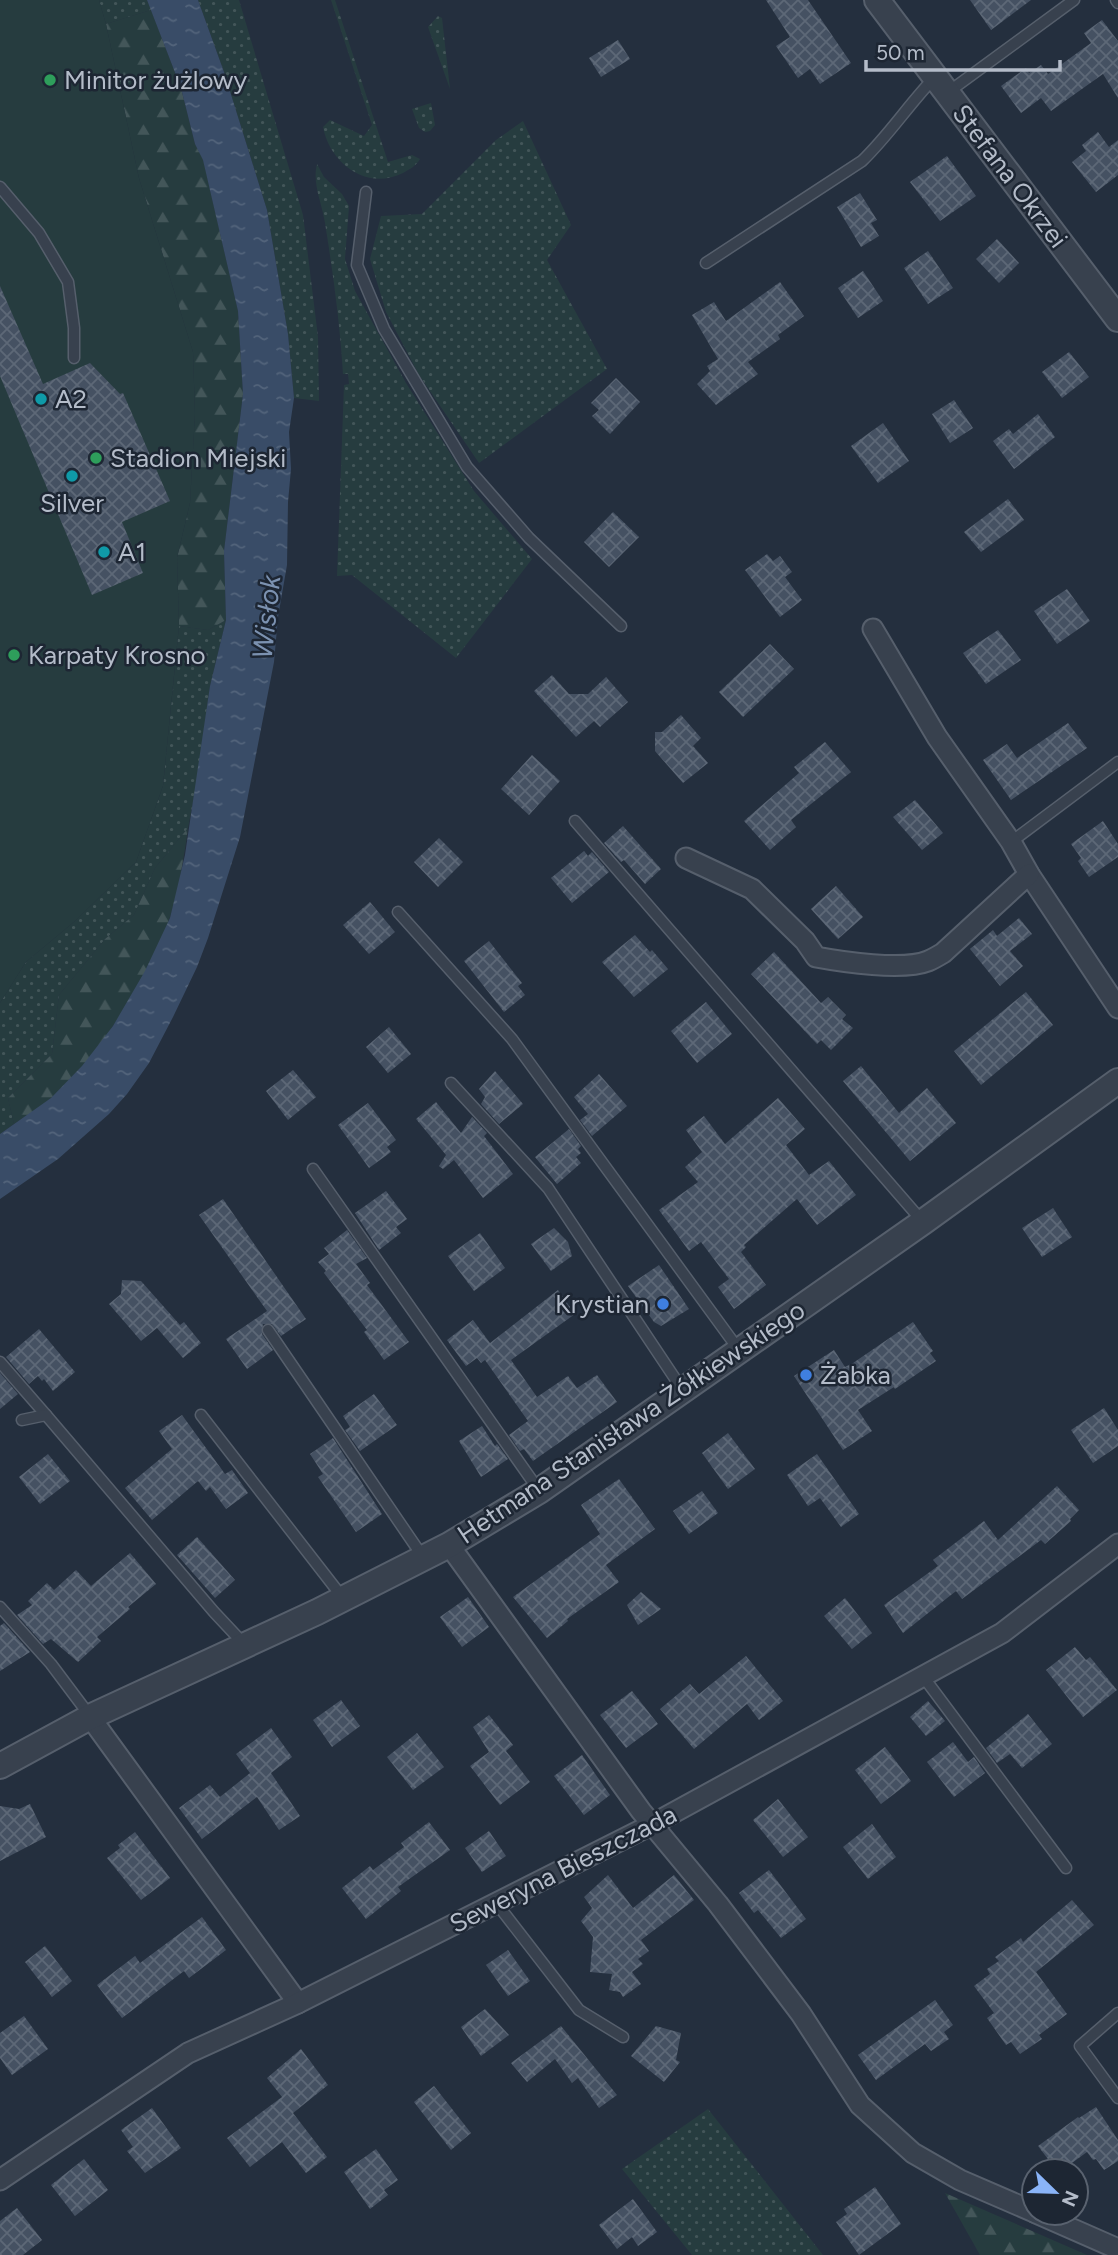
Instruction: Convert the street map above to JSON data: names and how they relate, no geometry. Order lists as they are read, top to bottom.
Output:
{
  "streets": {
    "street": ["Stefana Okrzei", "Hetmana Stanisława Żółkiewskiego", "Seweryna Bieszczada"]
  },
  "water": ["Wisłok"],
  "places": [
    "Minitor żużlowy",
    "A2",
    "Stadion Miejski",
    "Silver",
    "A1",
    "Karpaty Krosno",
    "Krystian",
    "Żabka"
  ],
  "scale_bar": "50 m",
  "north": "bottom right"
}
